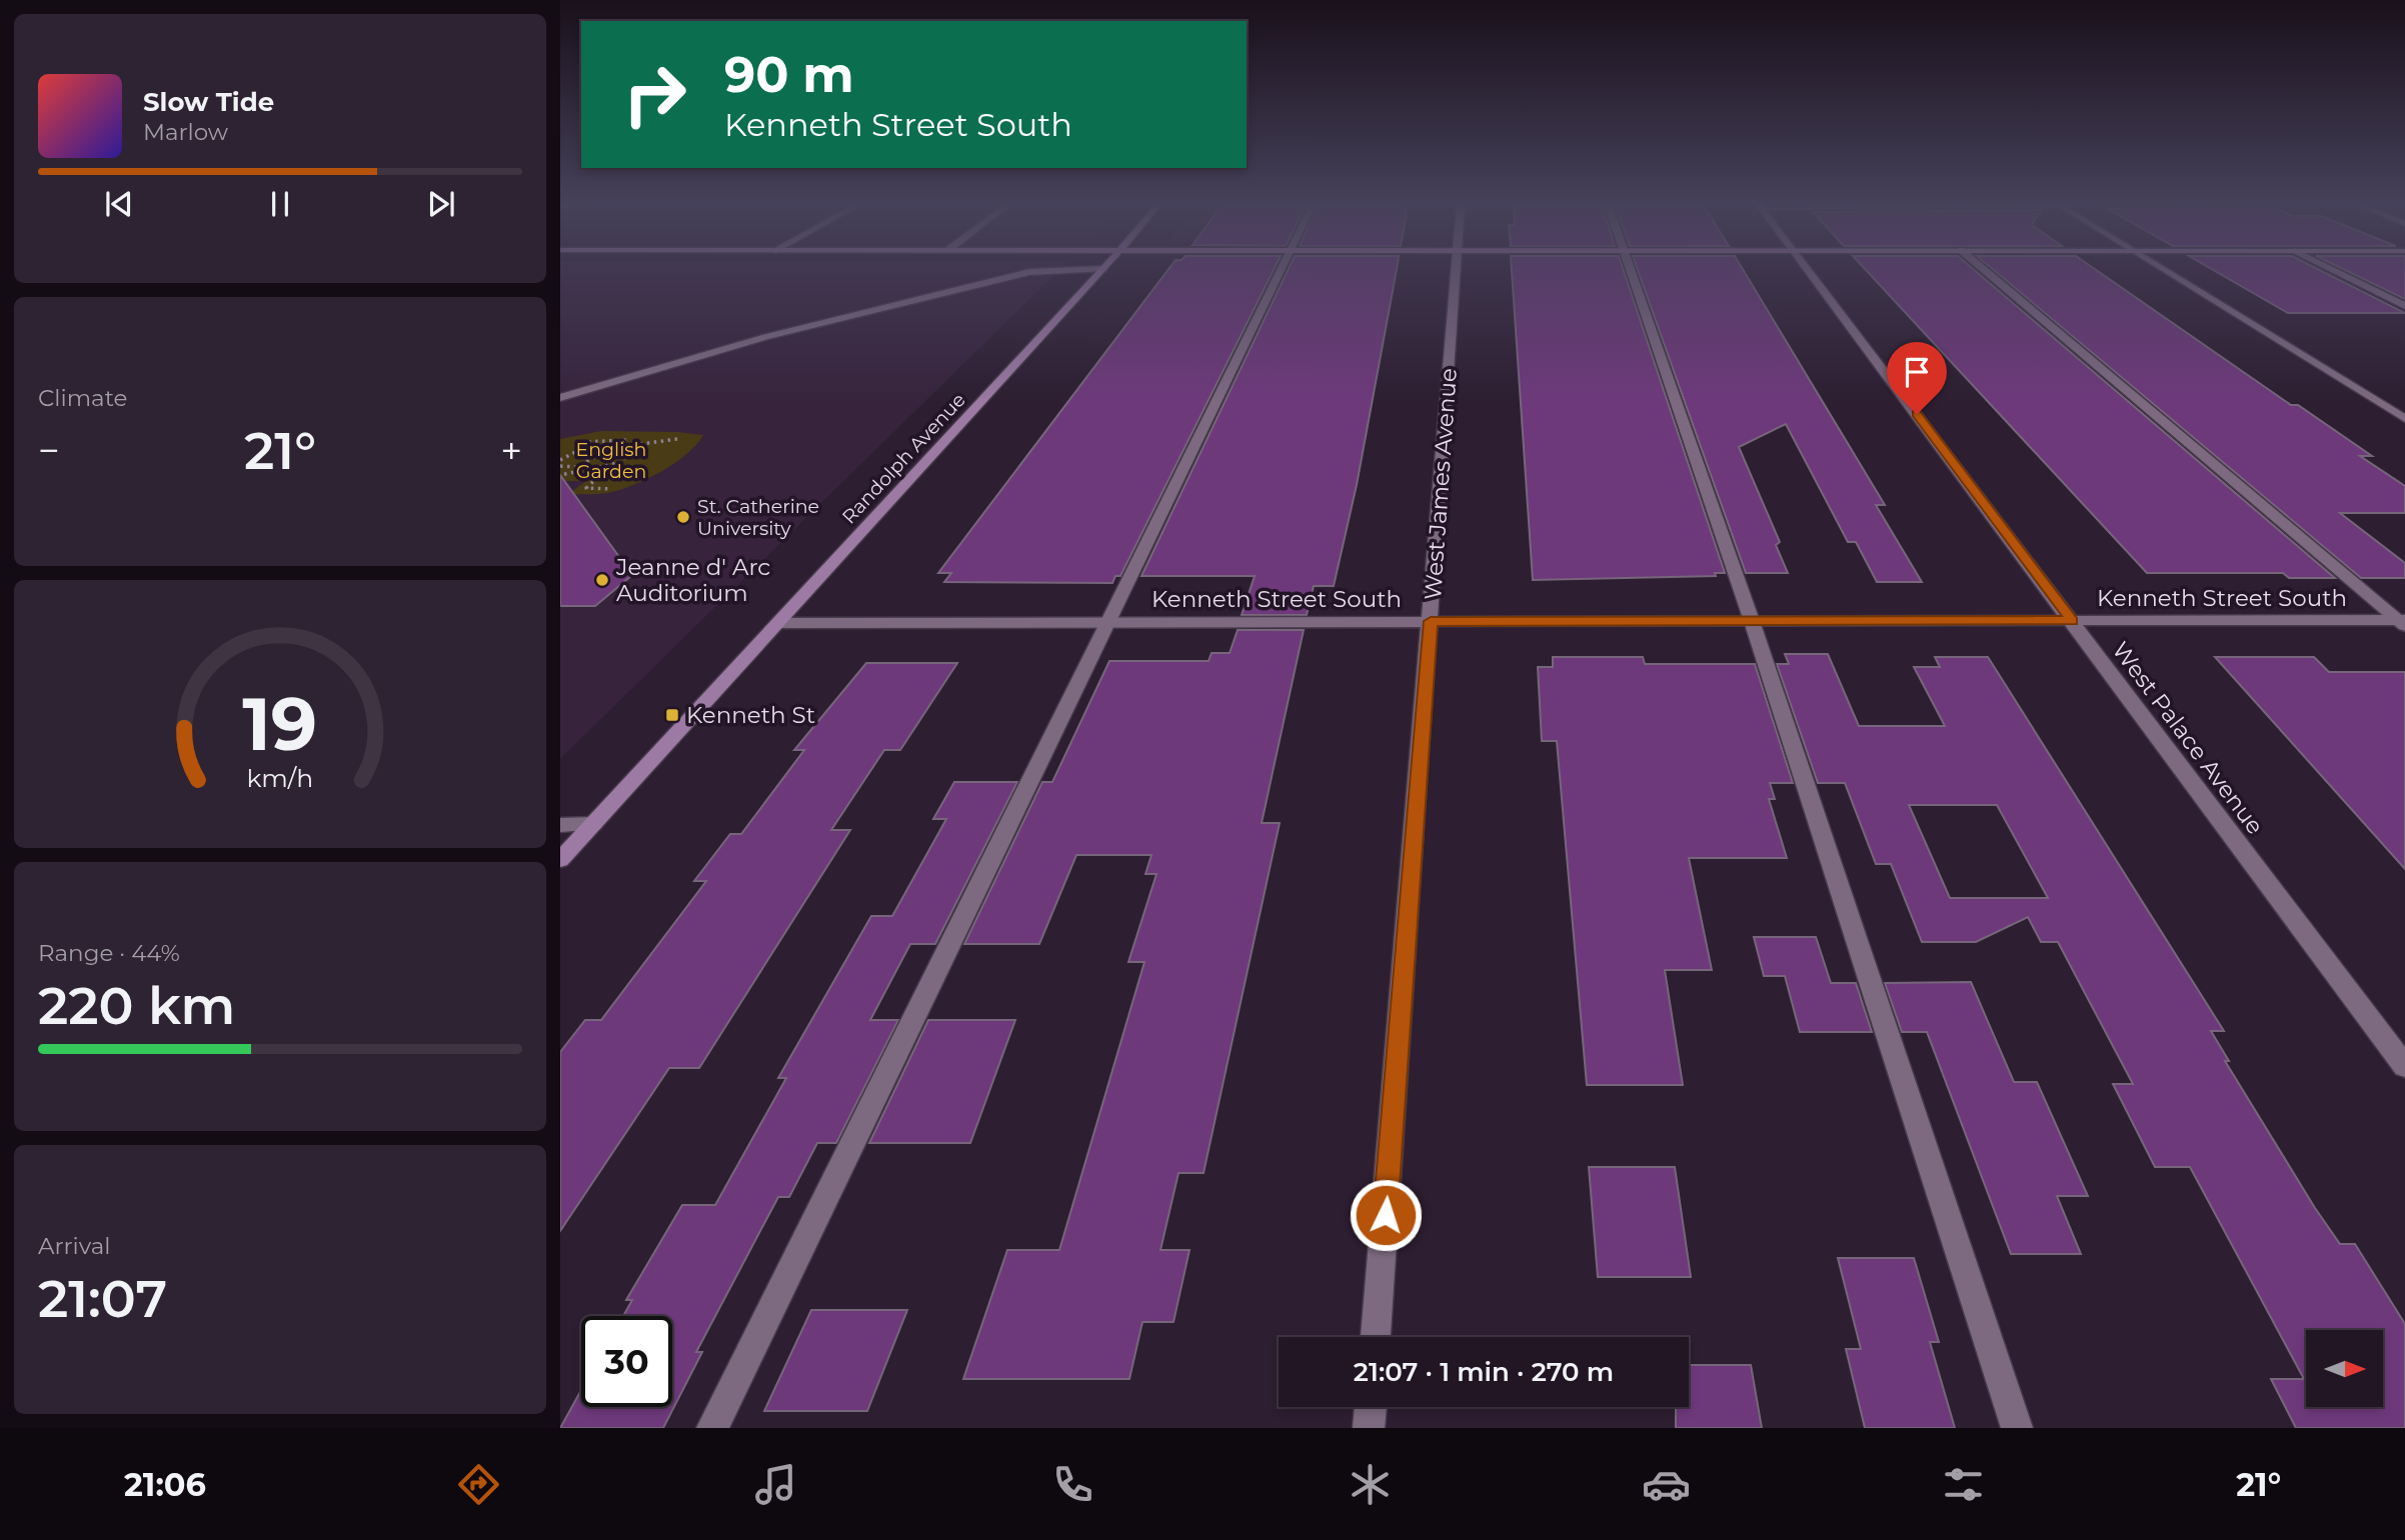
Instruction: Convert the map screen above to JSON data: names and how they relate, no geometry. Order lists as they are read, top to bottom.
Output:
{
  "streets": {
    "street": [
      "Randolph Avenue",
      "West James Avenue",
      "Kenneth Street South",
      "West Palace Avenue"
    ]
  },
  "crossings": [
    ["Randolph Avenue", "Kenneth Street South"],
    ["West James Avenue", "Kenneth Street South"],
    ["Kenneth Street South", "West Palace Avenue"]
  ],
  "parks": ["English Garden"],
  "places": {
    "other": ["St. Catherine University", "Jeanne d' Arc Auditorium"],
    "transit": ["Kenneth St"]
  },
  "north": "right",
  "page": {
    "turn": ["90 m", "Kenneth Street South"],
    "song": ["Slow Tide", "Marlow"],
    "tile": [
      "Climate",
      ["Range · 44%", "220 km"],
      ["Arrival", "21:07"]
    ],
    "heat": ["−", "21°", "+"],
    "limit": "30",
    "trip": "21:07 · 1 min · 270 m",
    "tabs": ["21:06", "21°"],
    "gauge": ["19", "km/h"]
  }
}
